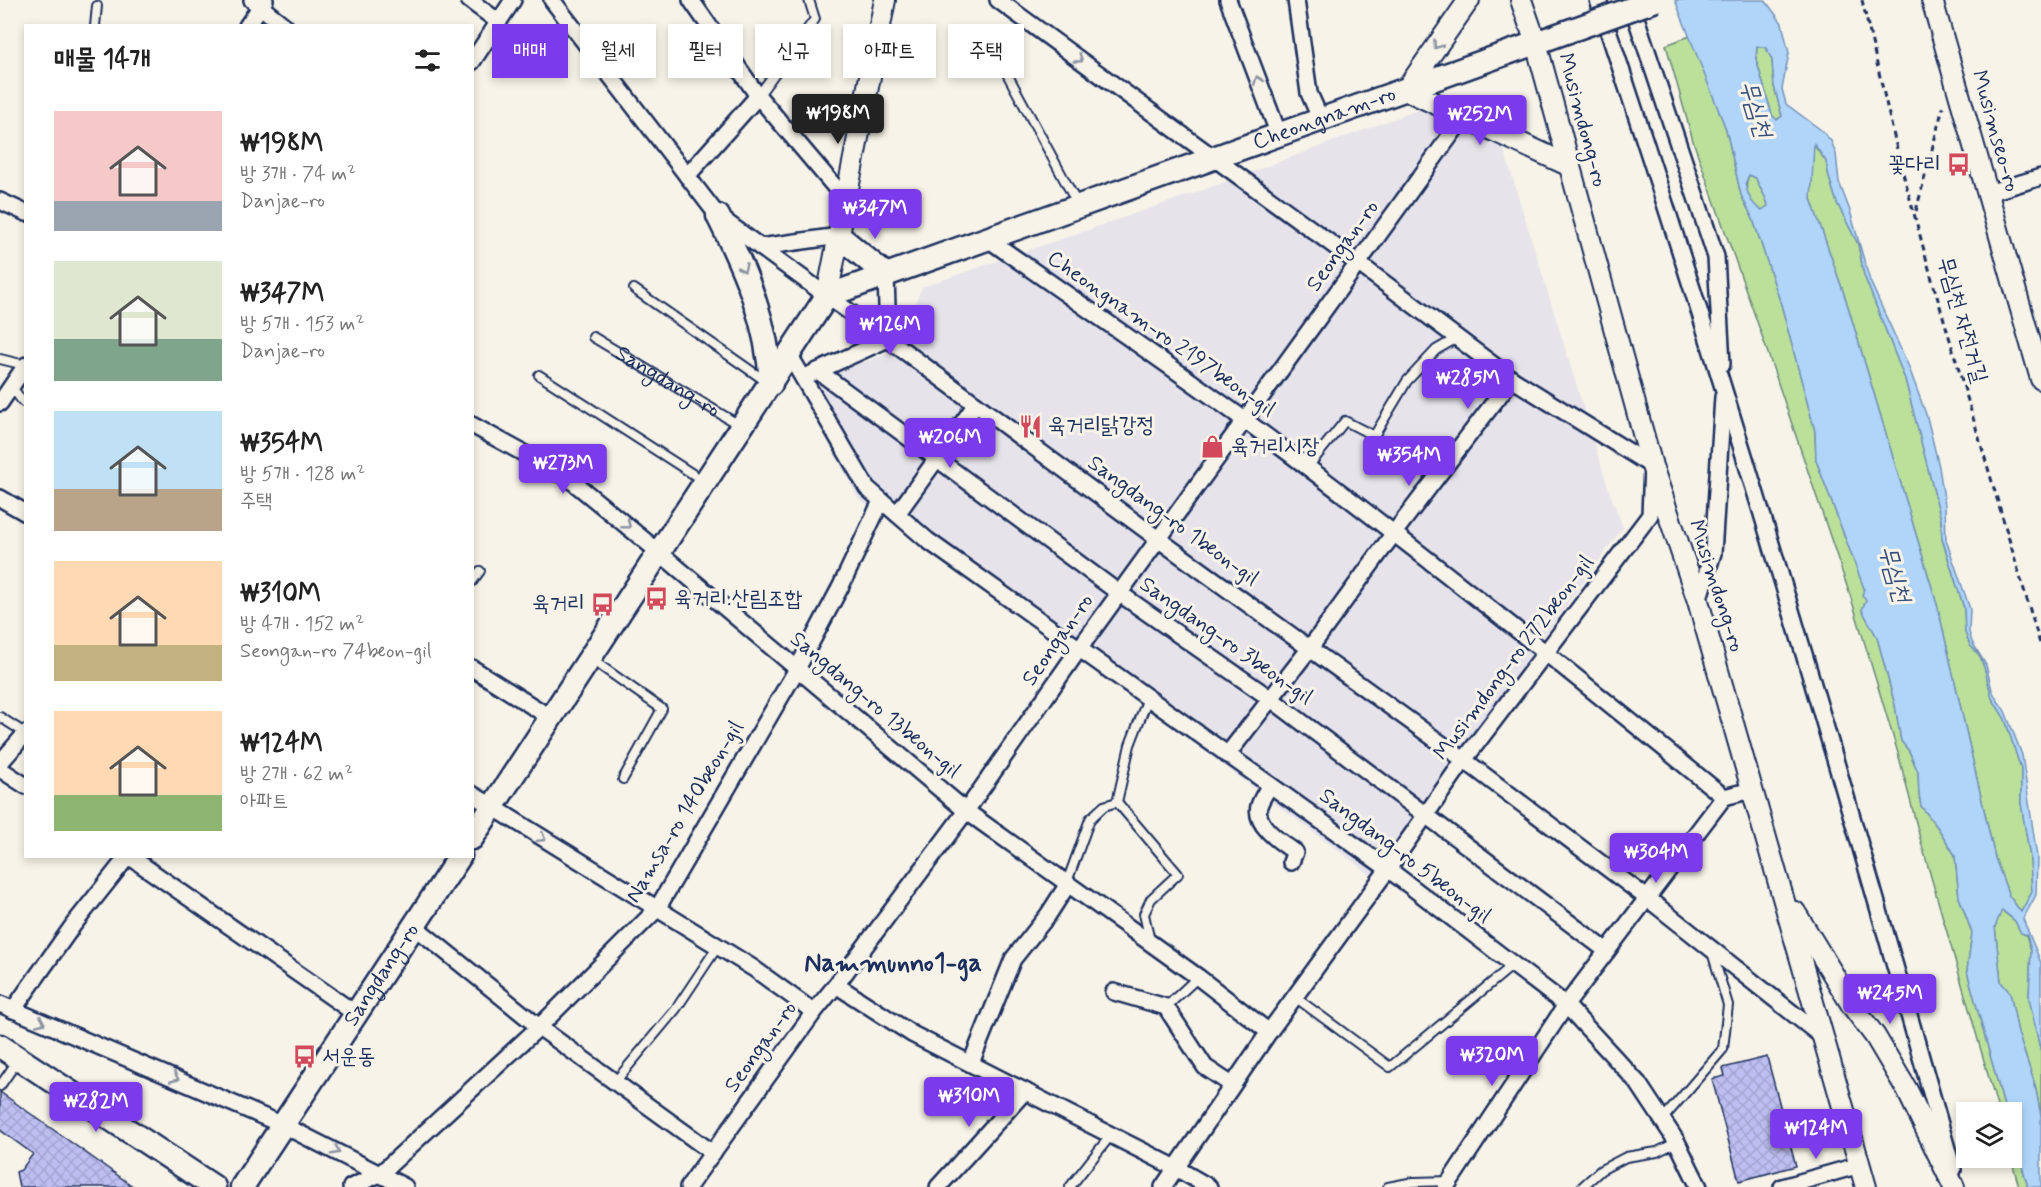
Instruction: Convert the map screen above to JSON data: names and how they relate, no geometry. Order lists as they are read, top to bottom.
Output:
{
  "streets": {
    "main road": ["Cheongnam-ro", "Sangdang-ro"],
    "street": [
      "Musimdong-ro",
      "Musimseo-ro",
      "Seongan-ro",
      "Cheongnam-ro 2197beon-gil",
      "Sangdang-ro 1beon-gil",
      "Sangdang-ro 3beon-gil",
      "Musimdong-ro 272beon-gil",
      "Sangdang-ro 13beon-gil",
      "Namsa-ro 140beon-gil",
      "Sangdang-ro 5beon-gil"
    ],
    "path": ["무심천 자전거길"]
  },
  "crossings": [
    ["Cheongnam-ro", "Musimdong-ro"],
    ["Cheongnam-ro", "Cheongnam-ro 2197beon-gil"],
    ["Cheongnam-ro", "Sangdang-ro"],
    ["Cheongnam-ro", "Sangdang-ro 1beon-gil"],
    ["Musimdong-ro", "Sangdang-ro 1beon-gil"],
    ["Musimdong-ro", "Musimdong-ro 272beon-gil"],
    ["Seongan-ro", "Cheongnam-ro 2197beon-gil"],
    ["Seongan-ro", "Sangdang-ro 1beon-gil"],
    ["Seongan-ro", "Sangdang-ro 3beon-gil"],
    ["Seongan-ro", "Sangdang-ro 13beon-gil"],
    ["Seongan-ro", "Sangdang-ro 5beon-gil"],
    ["Cheongnam-ro 2197beon-gil", "Musimdong-ro 272beon-gil"],
    ["Sangdang-ro", "Sangdang-ro 1beon-gil"],
    ["Sangdang-ro", "Sangdang-ro 13beon-gil"],
    ["Sangdang-ro", "Sangdang-ro 5beon-gil"],
    ["Sangdang-ro 1beon-gil", "Musimdong-ro 272beon-gil"],
    ["Sangdang-ro 3beon-gil", "Musimdong-ro 272beon-gil"],
    ["Musimdong-ro 272beon-gil", "Sangdang-ro 13beon-gil"],
    ["Musimdong-ro 272beon-gil", "Sangdang-ro 5beon-gil"],
    ["Sangdang-ro 13beon-gil", "Namsa-ro 140beon-gil"],
    ["Namsa-ro 140beon-gil", "Sangdang-ro 5beon-gil"]
  ],
  "districts": ["Nammunno1-ga"],
  "water": ["무심천"],
  "places": {
    "bus stop": [
      "꽃다리",
      "육거리.산림조합",
      "육거리",
      "서운동"
    ],
    "restaurant": ["육거리닭강정"],
    "shop": ["육거리시장"]
  },
  "page": {
    "chip": [
      "매매",
      "월세",
      "필터",
      "신규",
      "아파트",
      "주택"
    ],
    "heading": "매물 14개",
    "price": [
      "₩198M",
      "₩252M",
      "₩347M",
      "₩126M",
      "₩285M",
      "₩206M",
      "₩354M",
      "₩273M",
      "₩304M",
      "₩245M",
      "₩320M",
      "₩310M",
      "₩282M",
      "₩124M"
    ],
    "list": [
      {
        "name": "₩198M",
        "note": "방 3개 · 74 m² · Danjae-ro"
      },
      {
        "name": "₩347M",
        "note": "방 5개 · 153 m² · Danjae-ro"
      },
      {
        "name": "₩354M",
        "note": "방 5개 · 128 m² · 주택"
      },
      {
        "name": "₩310M",
        "note": "방 4개 · 152 m² · Seongan-ro 74beon-gil"
      },
      {
        "name": "₩124M",
        "note": "방 2개 · 62 m² · 아파트"
      }
    ]
  }
}
